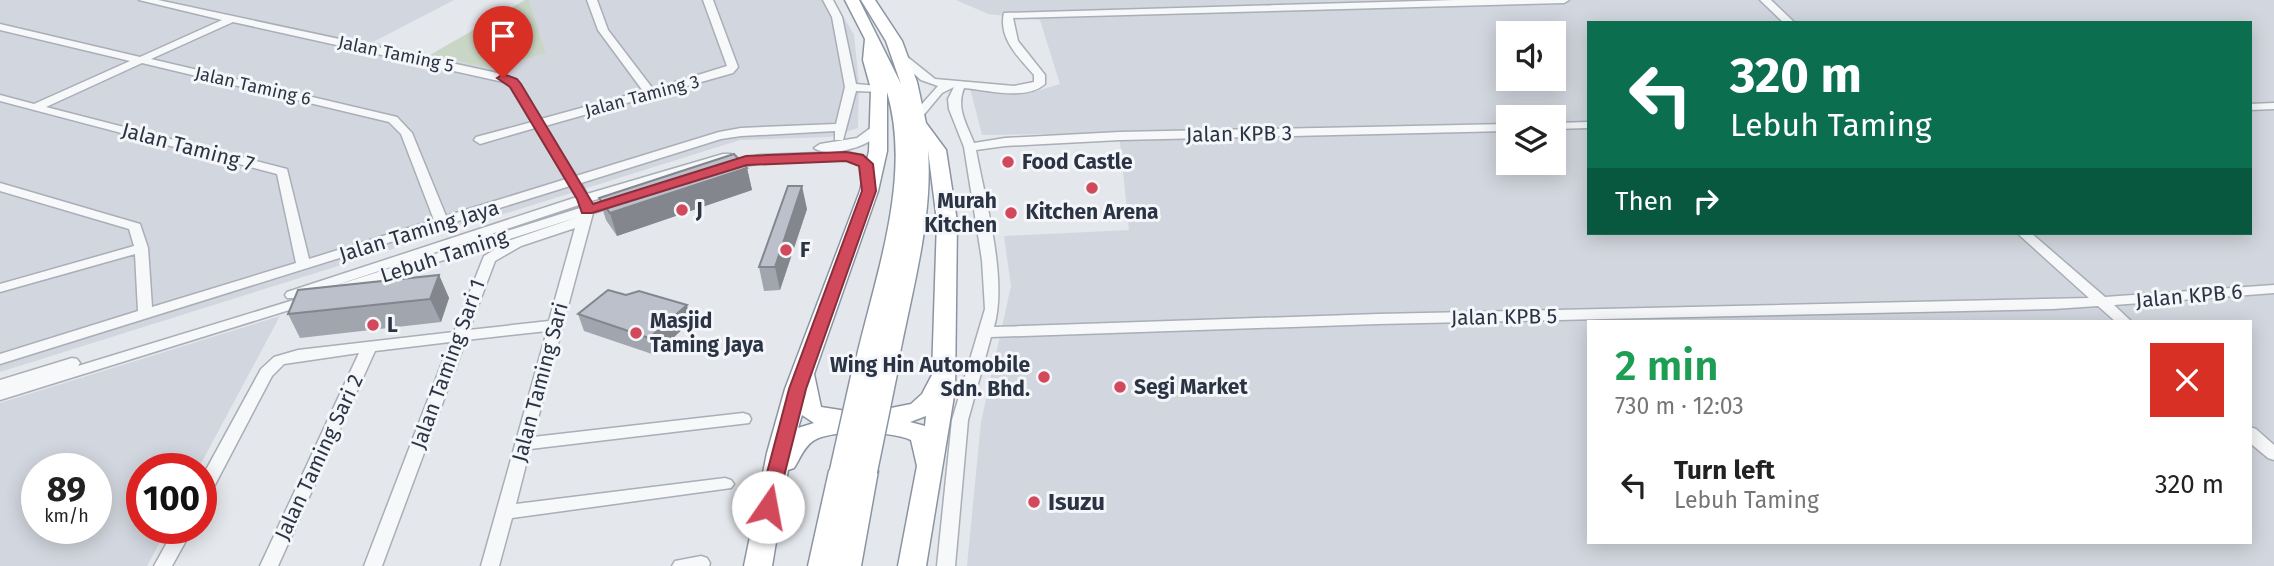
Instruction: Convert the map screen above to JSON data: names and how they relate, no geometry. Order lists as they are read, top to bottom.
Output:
{
  "streets": {
    "street": [
      "Jalan Taming 5",
      "Jalan Taming 6",
      "Jalan Taming 3",
      "Jalan KPB 3",
      "Jalan Taming 7",
      "Jalan Taming Jaya",
      "Lebuh Taming",
      "Jalan KPB 6",
      "Jalan KPB 5",
      "Jalan Taming Sari 1",
      "Jalan Taming Sari",
      "Jalan Taming Sari 2"
    ]
  },
  "crossings": [
    ["Jalan Taming 5", "Jalan Taming 3"],
    ["Jalan Taming 5", "Jalan Taming Jaya"],
    ["Jalan Taming 5", "Lebuh Taming"],
    ["Jalan Taming 5", "Jalan Taming Sari 1"],
    ["Jalan Taming 5", "Jalan Taming Sari"],
    ["Jalan Taming 6", "Jalan Taming Jaya"],
    ["Jalan Taming 7", "Jalan Taming Jaya"],
    ["Lebuh Taming", "Jalan Taming Sari 1"],
    ["Lebuh Taming", "Jalan Taming Sari"],
    ["Jalan KPB 6", "Jalan KPB 5"],
    ["Jalan Taming Sari 1", "Jalan Taming Sari"]
  ],
  "places": [
    "Food Castle",
    "Kitchen Arena",
    "J",
    "Murah Kitchen",
    "F",
    "L",
    "Masjid Taming Jaya",
    "Wing Hin Automobile Sdn. Bhd.",
    "Segi Market",
    "Isuzu"
  ],
  "page": {
    "turn": ["320 m", "Lebuh Taming"],
    "then": "Then",
    "heading": ["2 min", "730 m · 12:03"],
    "list": [
      {
        "name": "Turn left",
        "note": "Lebuh Taming",
        "value": "320 m"
      }
    ],
    "speed": "89 km/h",
    "limit": "100"
  }
}
